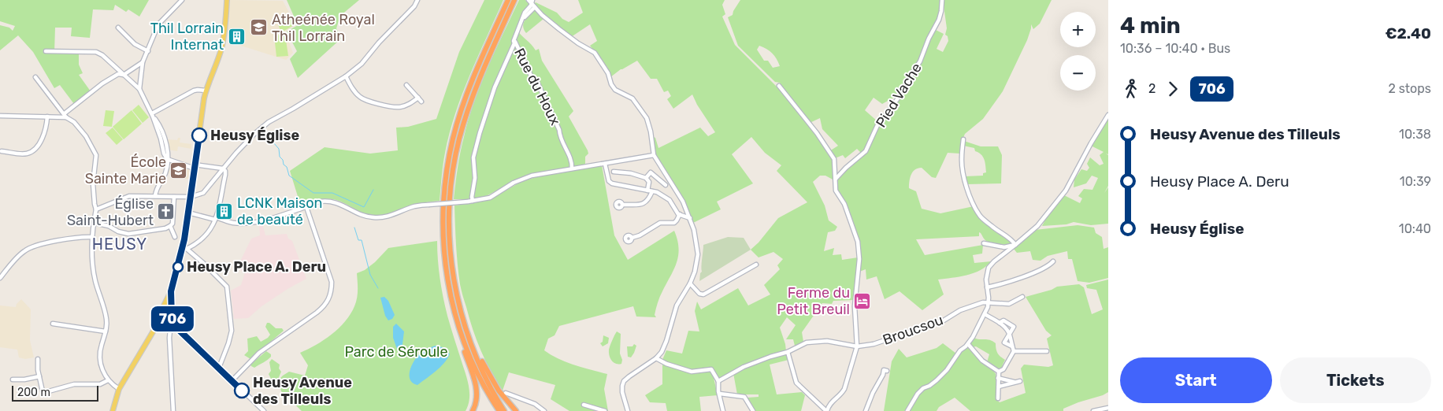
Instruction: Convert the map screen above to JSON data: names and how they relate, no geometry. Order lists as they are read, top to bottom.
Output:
{
  "streets": {
    "street": ["Rue du Houx", "Pied Vache", "Broucsou"]
  },
  "districts": ["HEUSY"],
  "parks": ["Parc de Séroule"],
  "places": {
    "school or university": ["Atheénée Royal Thil Lorrain", "École Sainte Marie"],
    "building": ["Thil Lorrain Internat", "LCNK Maison de beauté"],
    "other": ["Heusy Église", "Heusy Place A. Deru", "Heusy Avenue des Tilleuls"],
    "church": ["Église Saint-Hubert"],
    "hotel": ["Ferme du Petit Breuil"]
  },
  "lines": ["bus line 706"],
  "scale_bar": "200 m",
  "page": {
    "on_map": "706",
    "heading": ["4 min", "10:36 – 10:40 · Bus", "€2.40"],
    "map_buttons": ["+", "−"],
    "legs": ["2", "706", "2 stops"],
    "list": [
      {
        "name": "Heusy Avenue des Tilleuls",
        "value": "10:38"
      },
      {
        "name": "Heusy Place A. Deru",
        "value": "10:39"
      },
      {
        "name": "Heusy Église",
        "value": "10:40"
      }
    ],
    "buttons": ["Start", "Tickets"],
    "scale": "200 m"
  }
}
